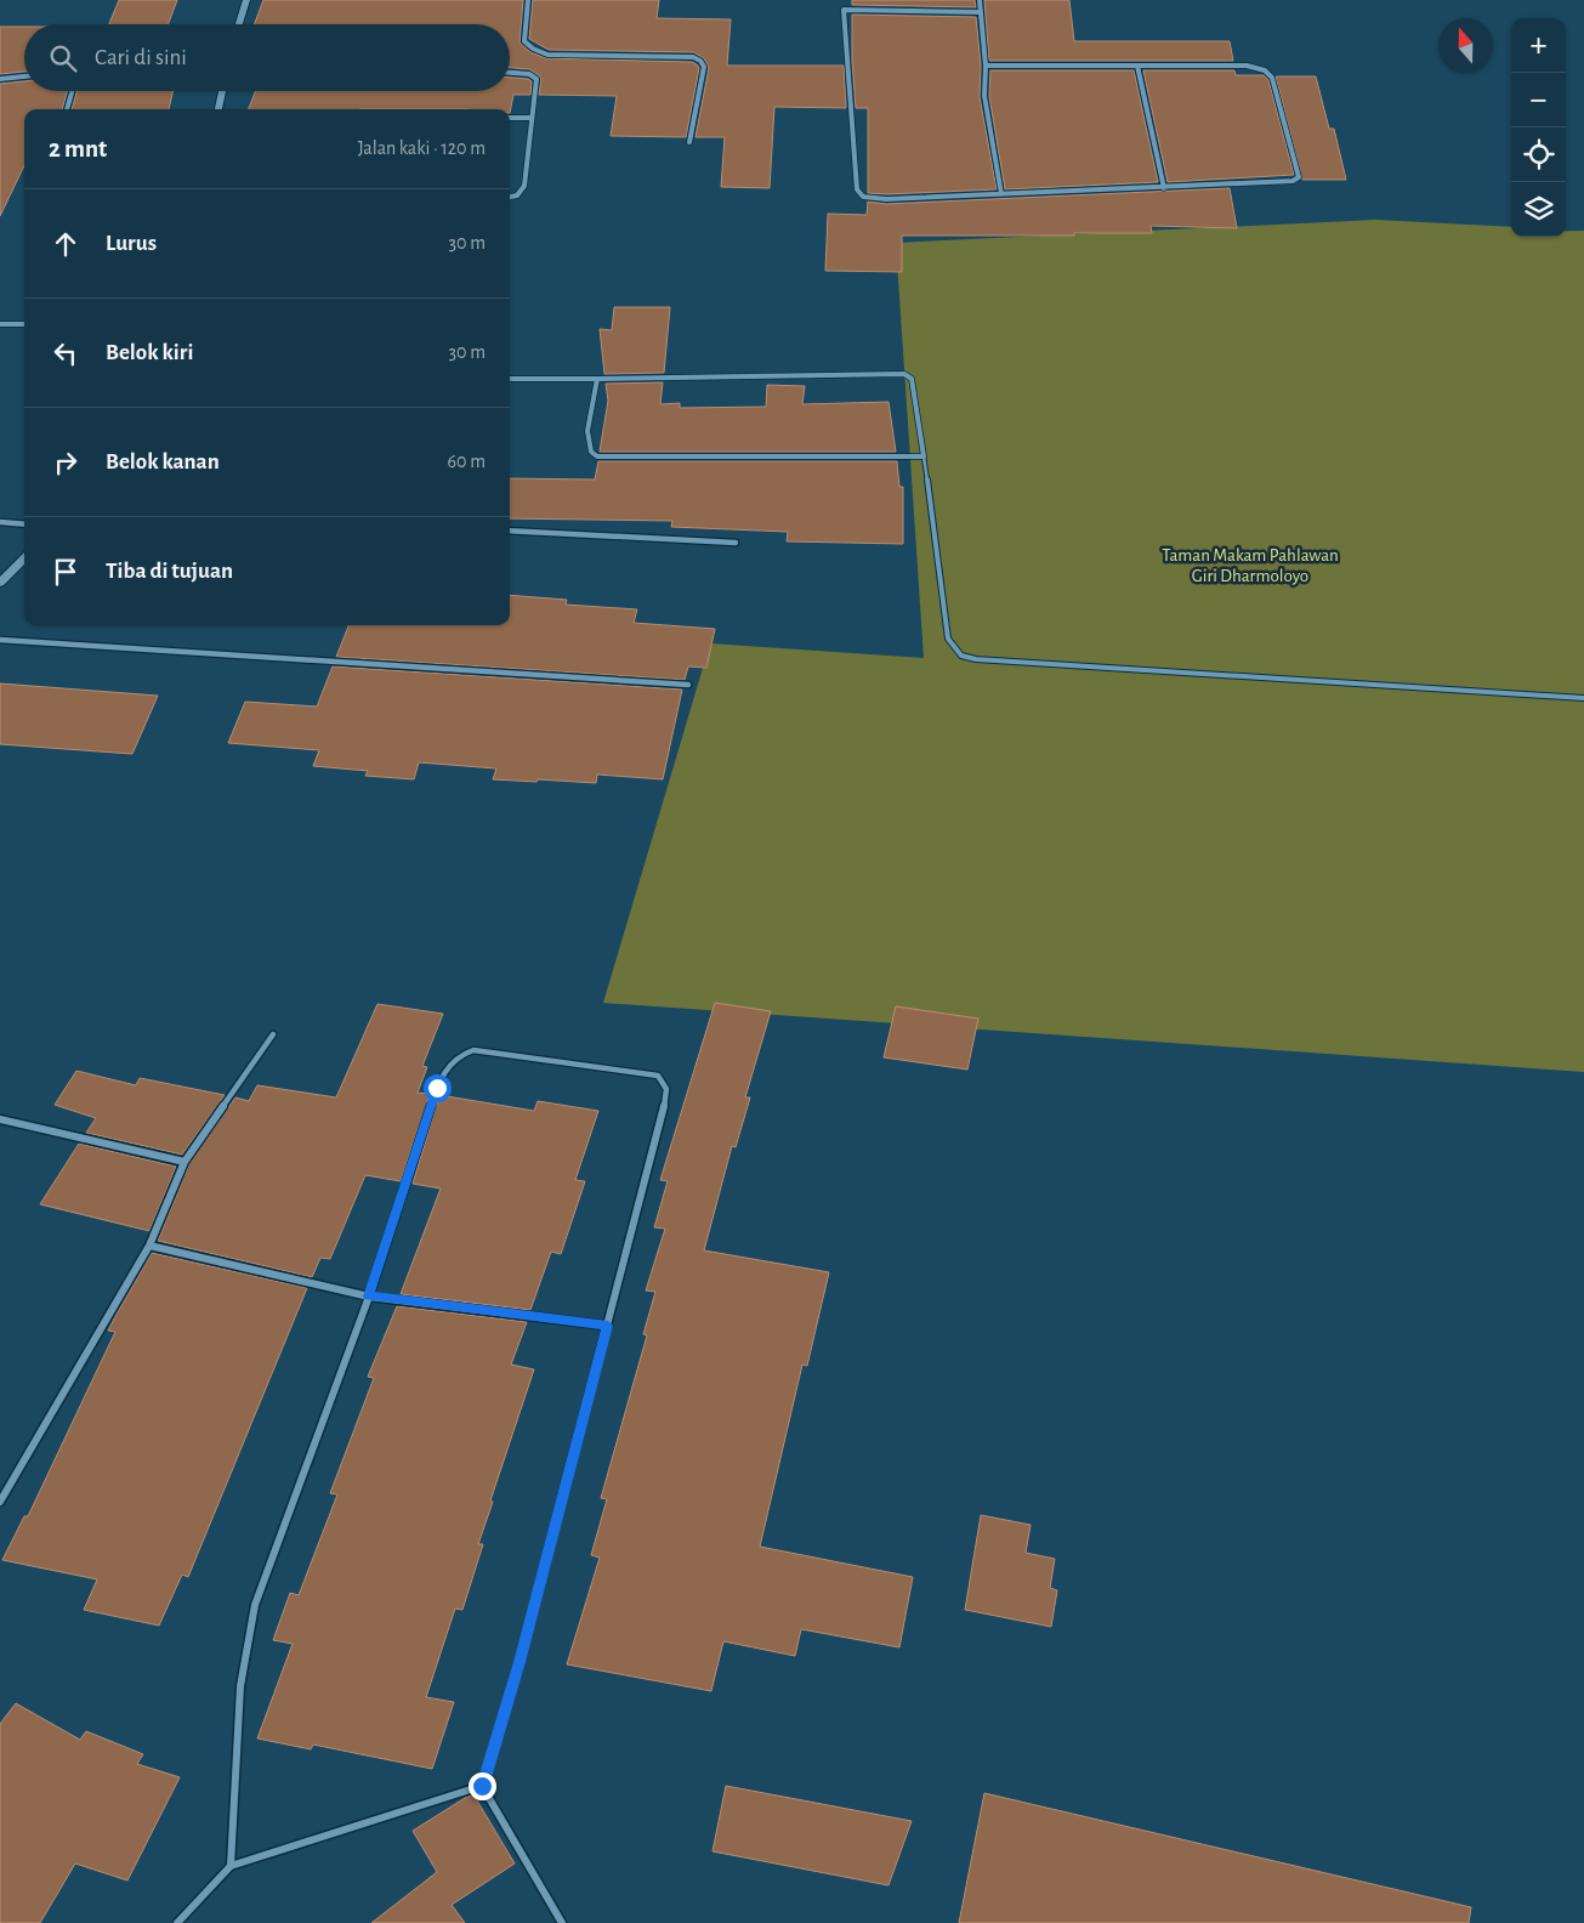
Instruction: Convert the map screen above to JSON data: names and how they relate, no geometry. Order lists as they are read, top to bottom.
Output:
{
  "parks": ["Taman Makam Pahlawan Giri Dharmoloyo"],
  "north": "top",
  "page": {
    "map_buttons": ["+", "−"],
    "search": "Cari di sini",
    "heading": ["2 mnt", "Jalan kaki · 120 m"],
    "list": [
      ["Lurus", "30 m"],
      ["Belok kiri", "30 m"],
      ["Belok kanan", "60 m"],
      "Tiba di tujuan"
    ]
  }
}
